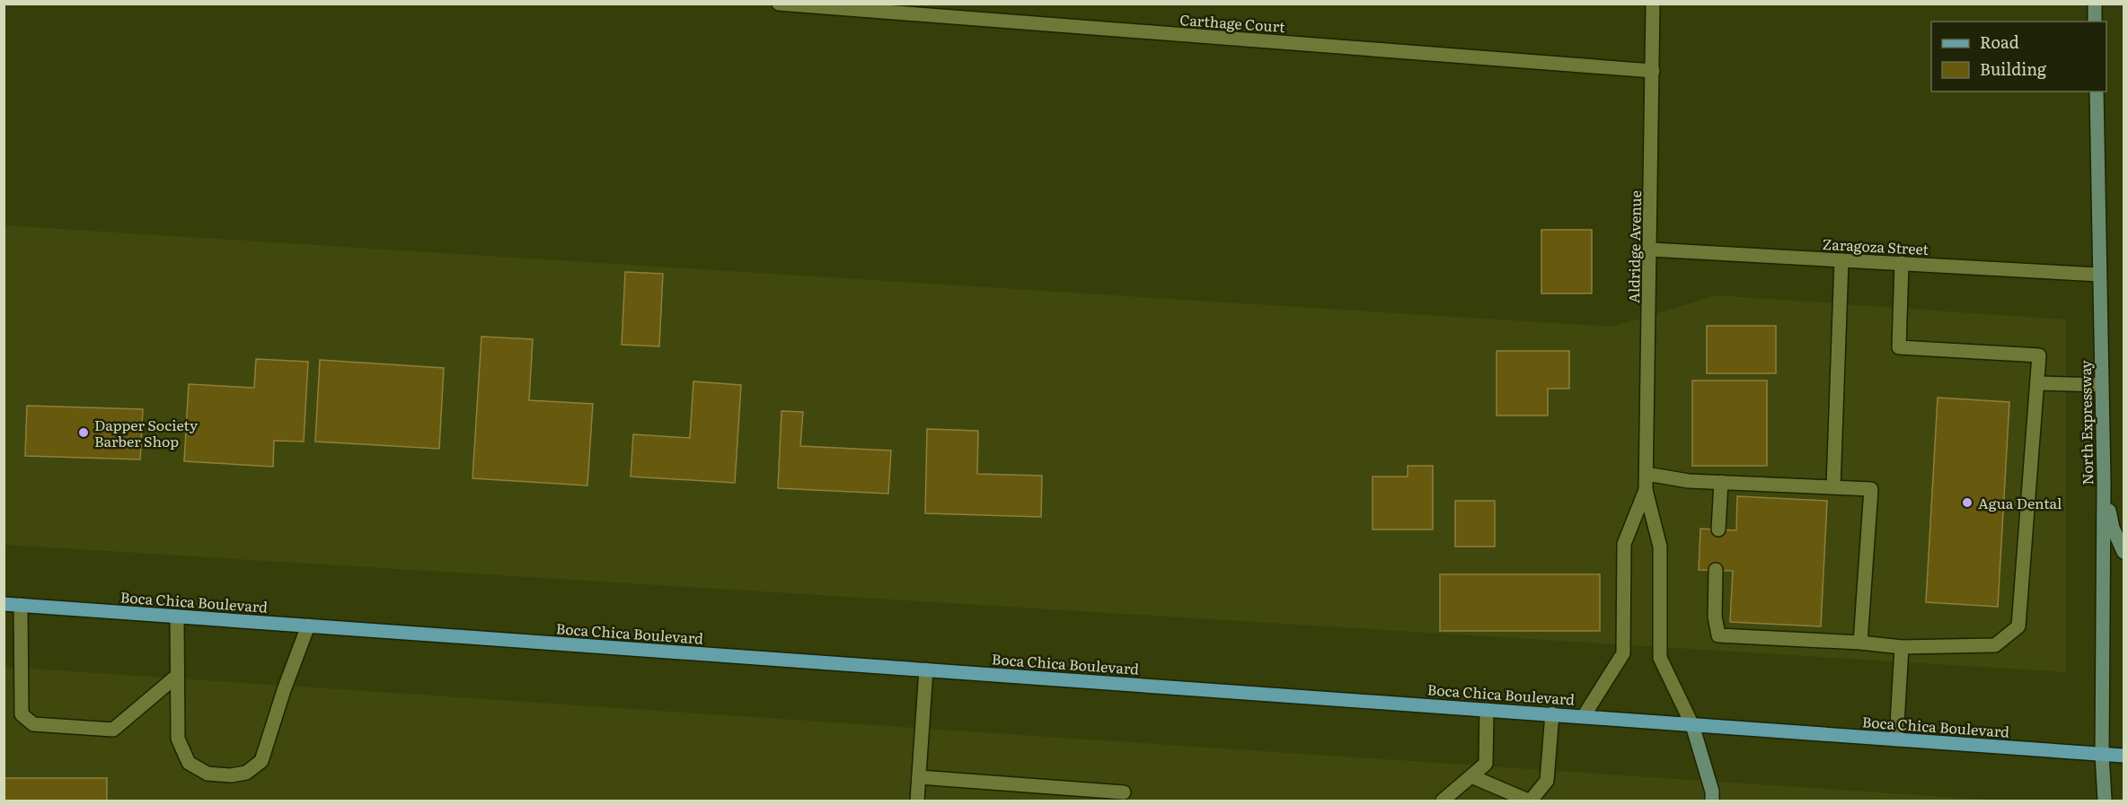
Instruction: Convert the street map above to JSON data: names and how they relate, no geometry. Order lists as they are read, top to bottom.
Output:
{
  "streets": {
    "main road": ["North Expressway", "Boca Chica Boulevard"],
    "street": ["Carthage Court", "Zaragoza Street", "Aldridge Avenue"]
  },
  "crossings": [
    ["Carthage Court", "Aldridge Avenue"],
    ["Zaragoza Street", "Aldridge Avenue"],
    ["Zaragoza Street", "North Expressway"],
    ["Aldridge Avenue", "Boca Chica Boulevard"],
    ["North Expressway", "Boca Chica Boulevard"]
  ],
  "places": ["Dapper Society Barber Shop", "Agua Dental"],
  "legend": ["Road", "Building"]
}
